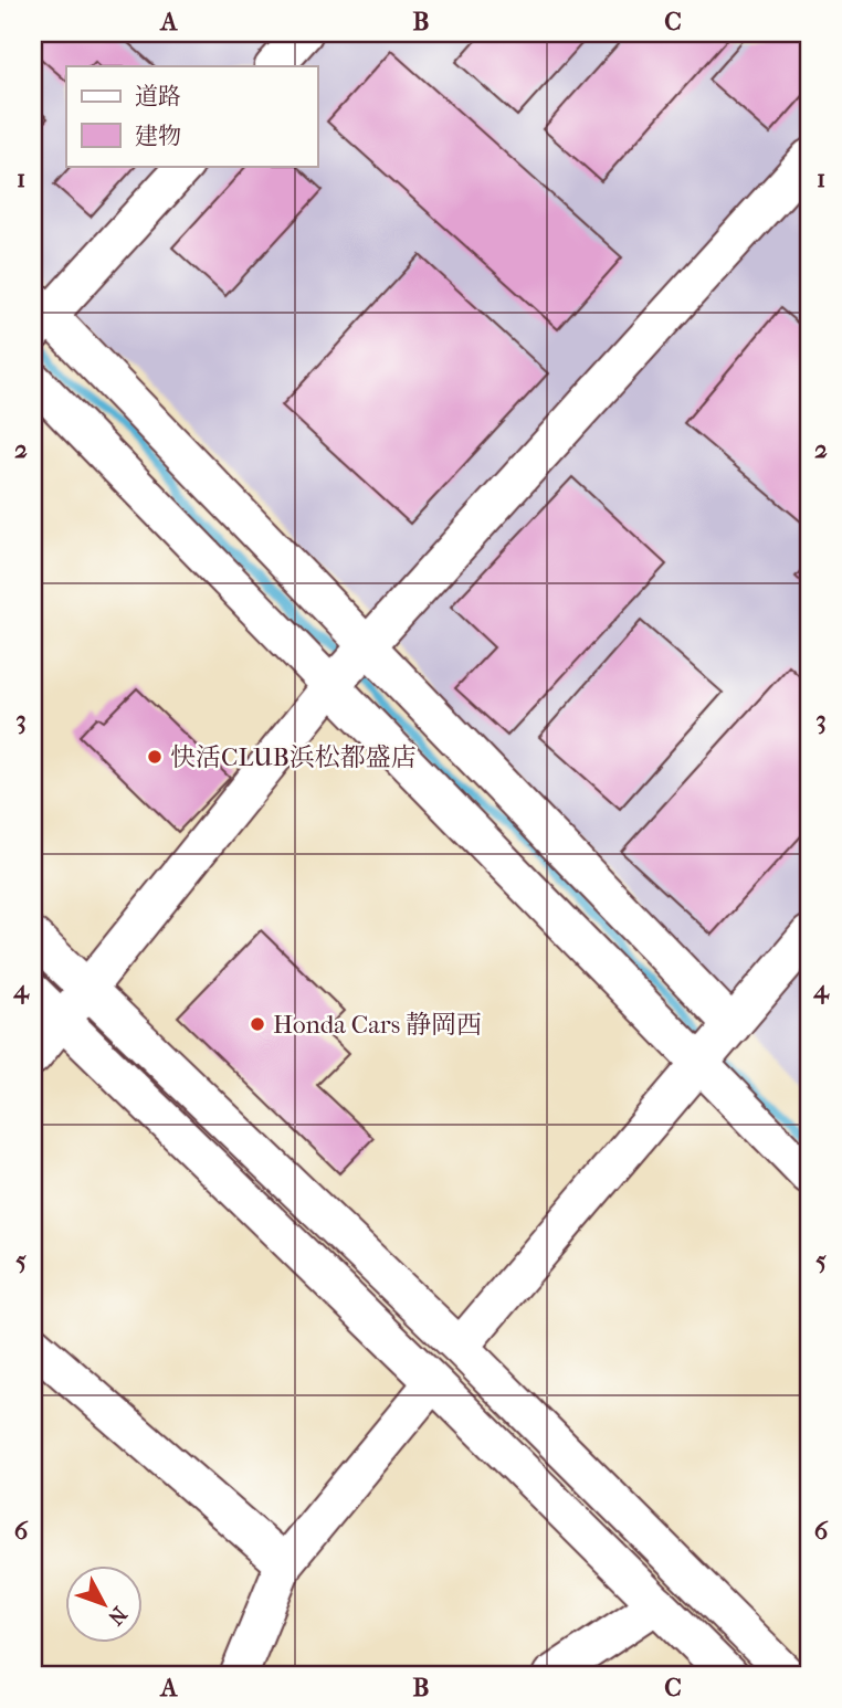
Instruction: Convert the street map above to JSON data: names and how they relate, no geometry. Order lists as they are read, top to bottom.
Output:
{
  "places": ["快活CLUB浜松都盛店", "Honda Cars 静岡西"],
  "legend": ["道路", "建物"],
  "north": "bottom right",
  "grid": {
    "columns": ["A", "B", "C"],
    "rows": [
      "1",
      "2",
      "3",
      "4",
      "5",
      "6"
    ]
  }
}
